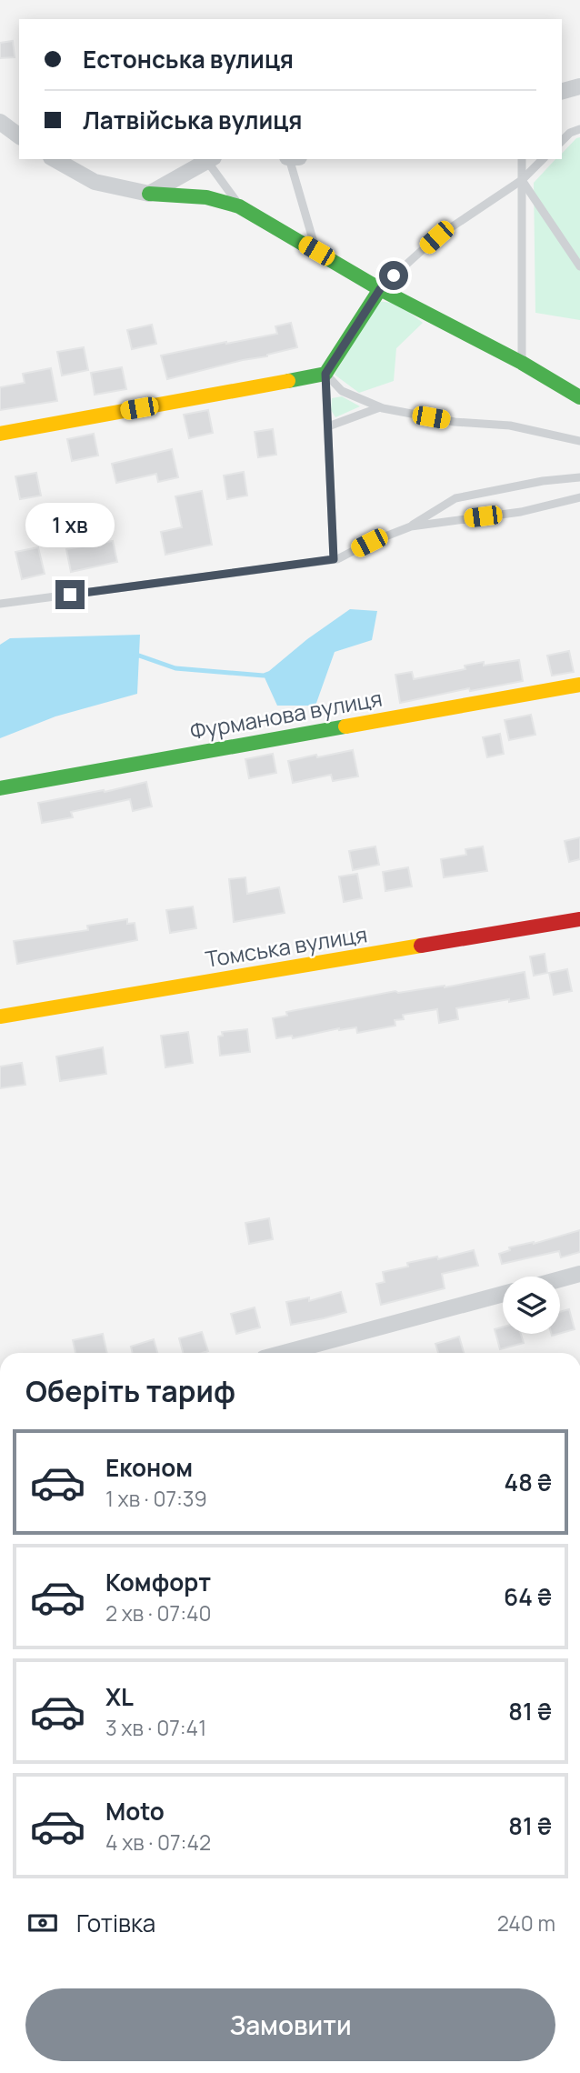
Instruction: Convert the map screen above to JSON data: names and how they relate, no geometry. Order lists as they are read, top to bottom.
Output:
{
  "streets": {
    "street": ["Фурманова вулиця", "Томська вулиця"]
  },
  "page": {
    "banner": ["Естонська вулиця", "Латвiйська вулиця"],
    "bubble": "1 хв",
    "heading": "Оберіть тариф",
    "list": [
      {
        "name": "Економ",
        "note": "1 хв · 07:39",
        "value": "48 ₴"
      },
      {
        "name": "Комфорт",
        "note": "2 хв · 07:40",
        "value": "64 ₴"
      },
      {
        "name": "XL",
        "note": "3 хв · 07:41",
        "value": "81 ₴"
      },
      {
        "name": "Moto",
        "note": "4 хв · 07:42",
        "value": "81 ₴"
      }
    ],
    "pay": ["Готівка", "240 m"],
    "buttons": "Замовити"
  }
}
